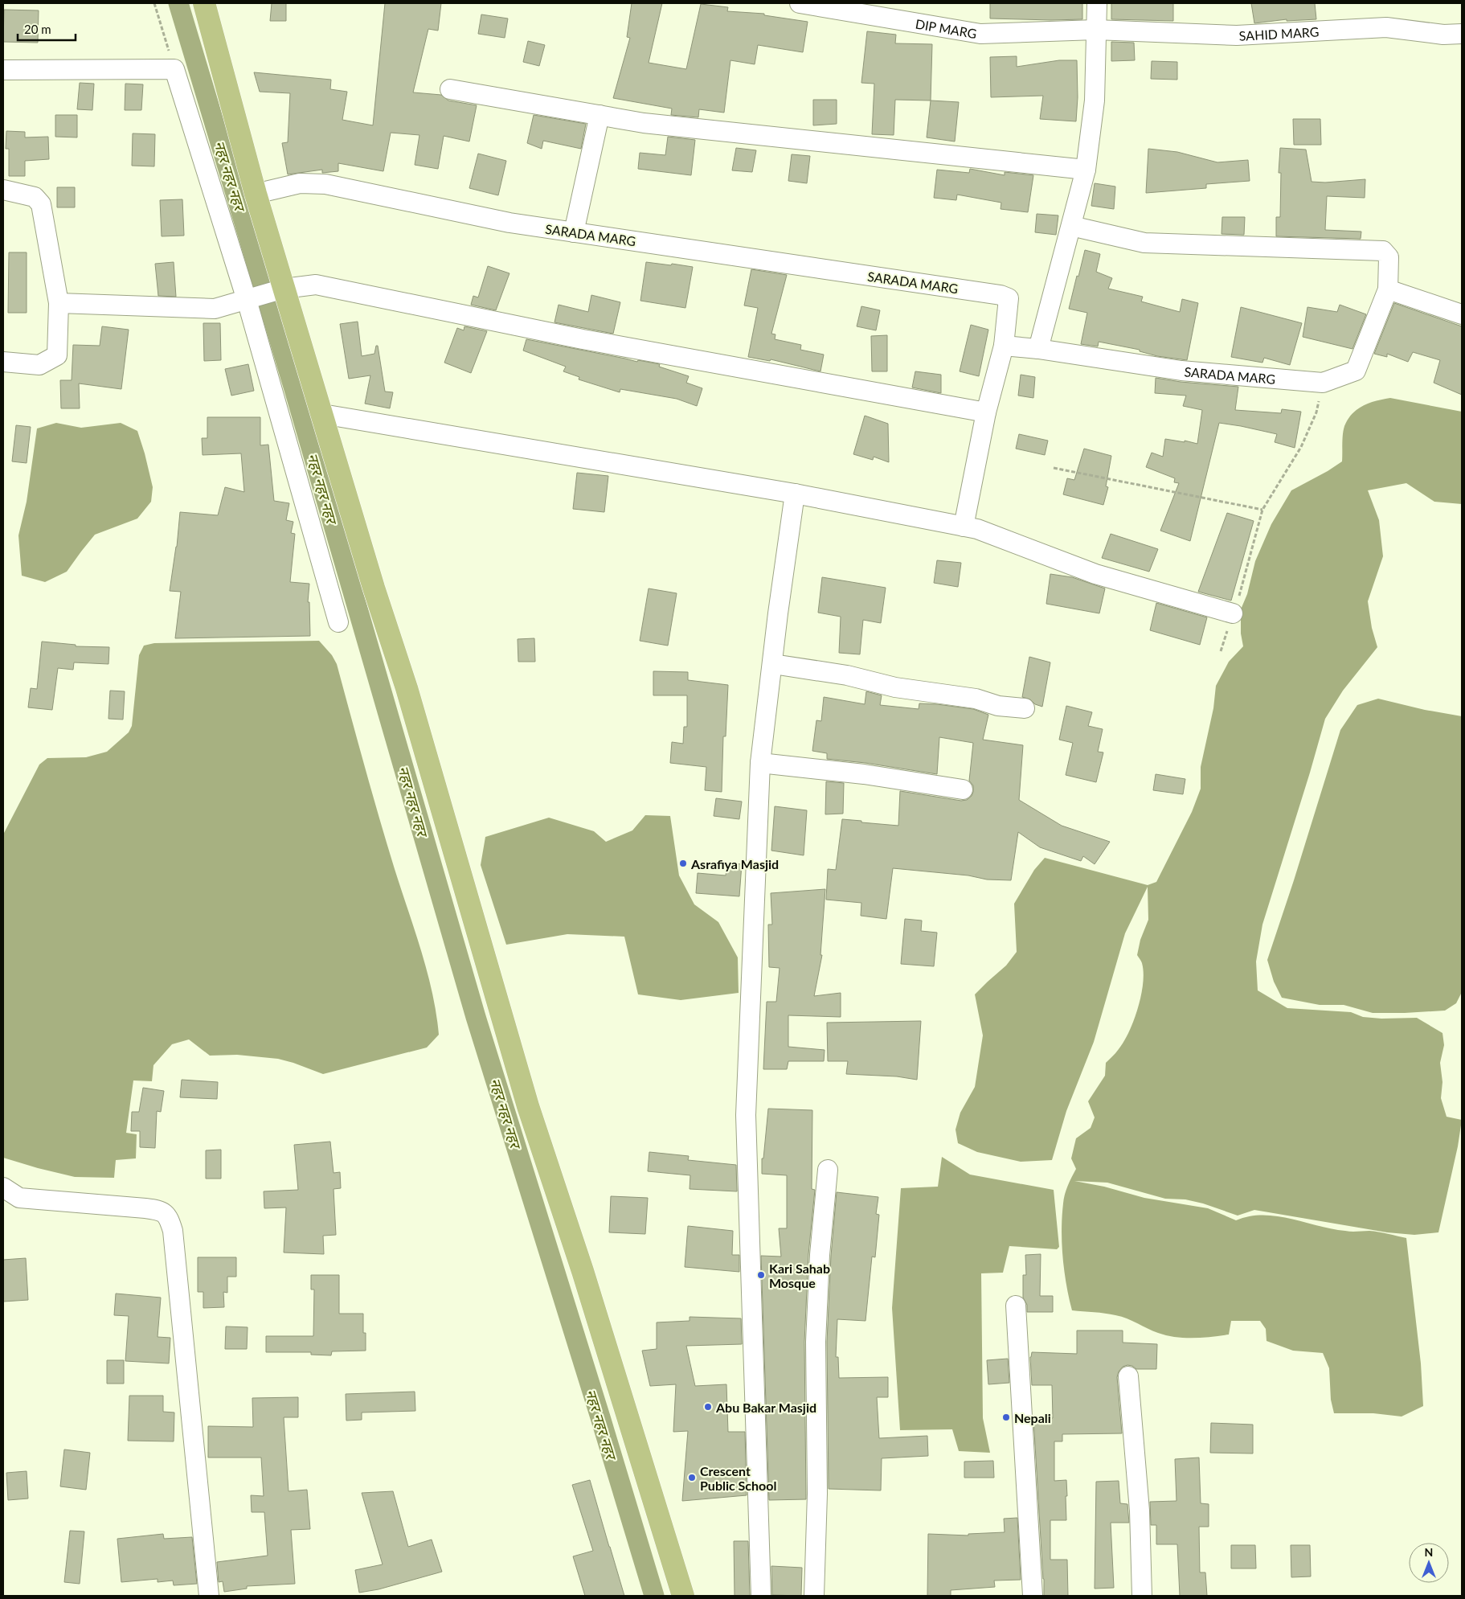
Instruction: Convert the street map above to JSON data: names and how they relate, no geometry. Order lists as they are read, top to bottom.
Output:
{
  "streets": {
    "street": ["DIP MARG", "SAHID MARG", "SARADA MARG"]
  },
  "crossings": [
    ["DIP MARG", "SAHID MARG"]
  ],
  "water": ["नहर नहर नहर"],
  "places": [
    "Asrafiya Masjid",
    "Kari Sahab Mosque",
    "Abu Bakar Masjid",
    "Nepali",
    "Crescent Public School"
  ],
  "scale_bar": "20 m",
  "north": "top"
}
